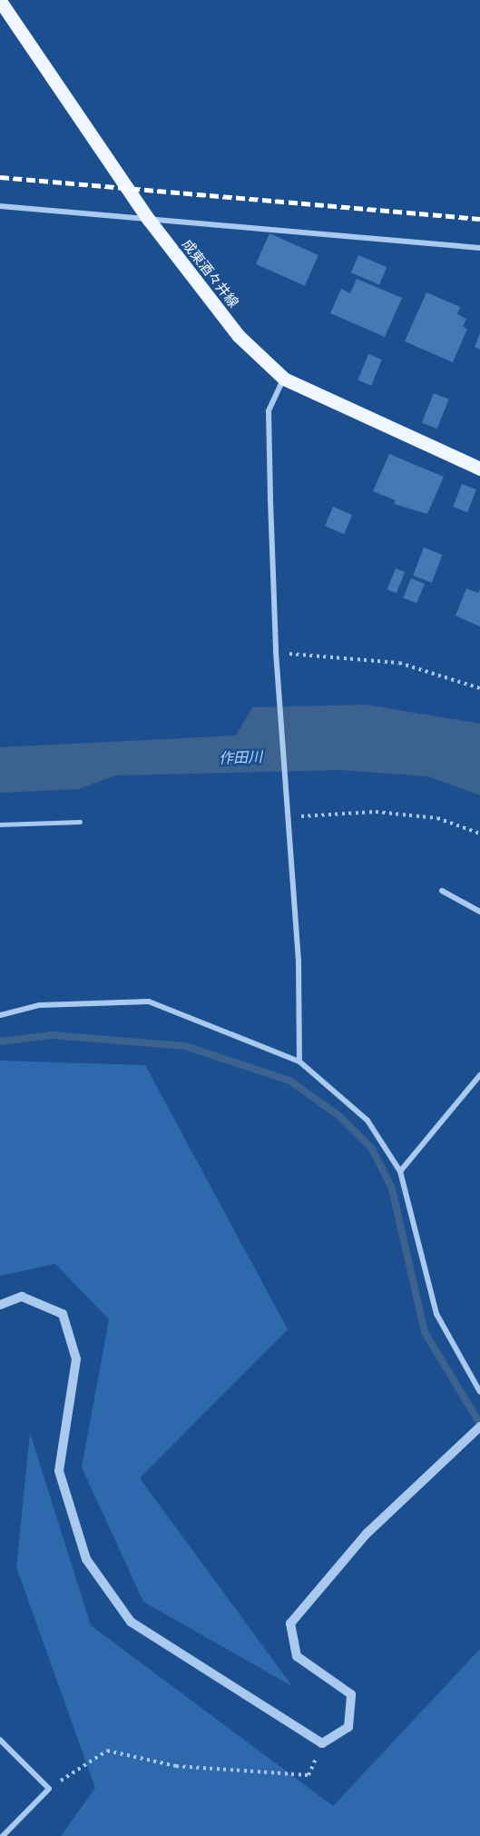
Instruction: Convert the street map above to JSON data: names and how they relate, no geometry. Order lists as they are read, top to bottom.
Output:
{
  "streets": {
    "main road": ["成東酒々井線"]
  },
  "water": ["作田川"]
}
